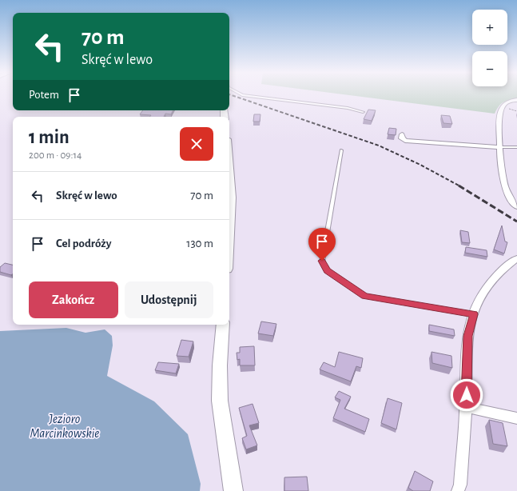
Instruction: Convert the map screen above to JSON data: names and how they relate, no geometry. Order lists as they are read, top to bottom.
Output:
{
  "water": ["Jezioro Marcinkowskie"],
  "page": {
    "map_buttons": ["+", "−"],
    "turn": ["70 m", "Skręć w lewo"],
    "then": "Potem",
    "heading": ["1 min", "200 m · 09:14"],
    "list": [
      {
        "name": "Skręć w lewo",
        "value": "70 m"
      },
      {
        "name": "Cel podróży",
        "value": "130 m"
      }
    ],
    "buttons": ["Zakończ", "Udostępnij"]
  }
}
